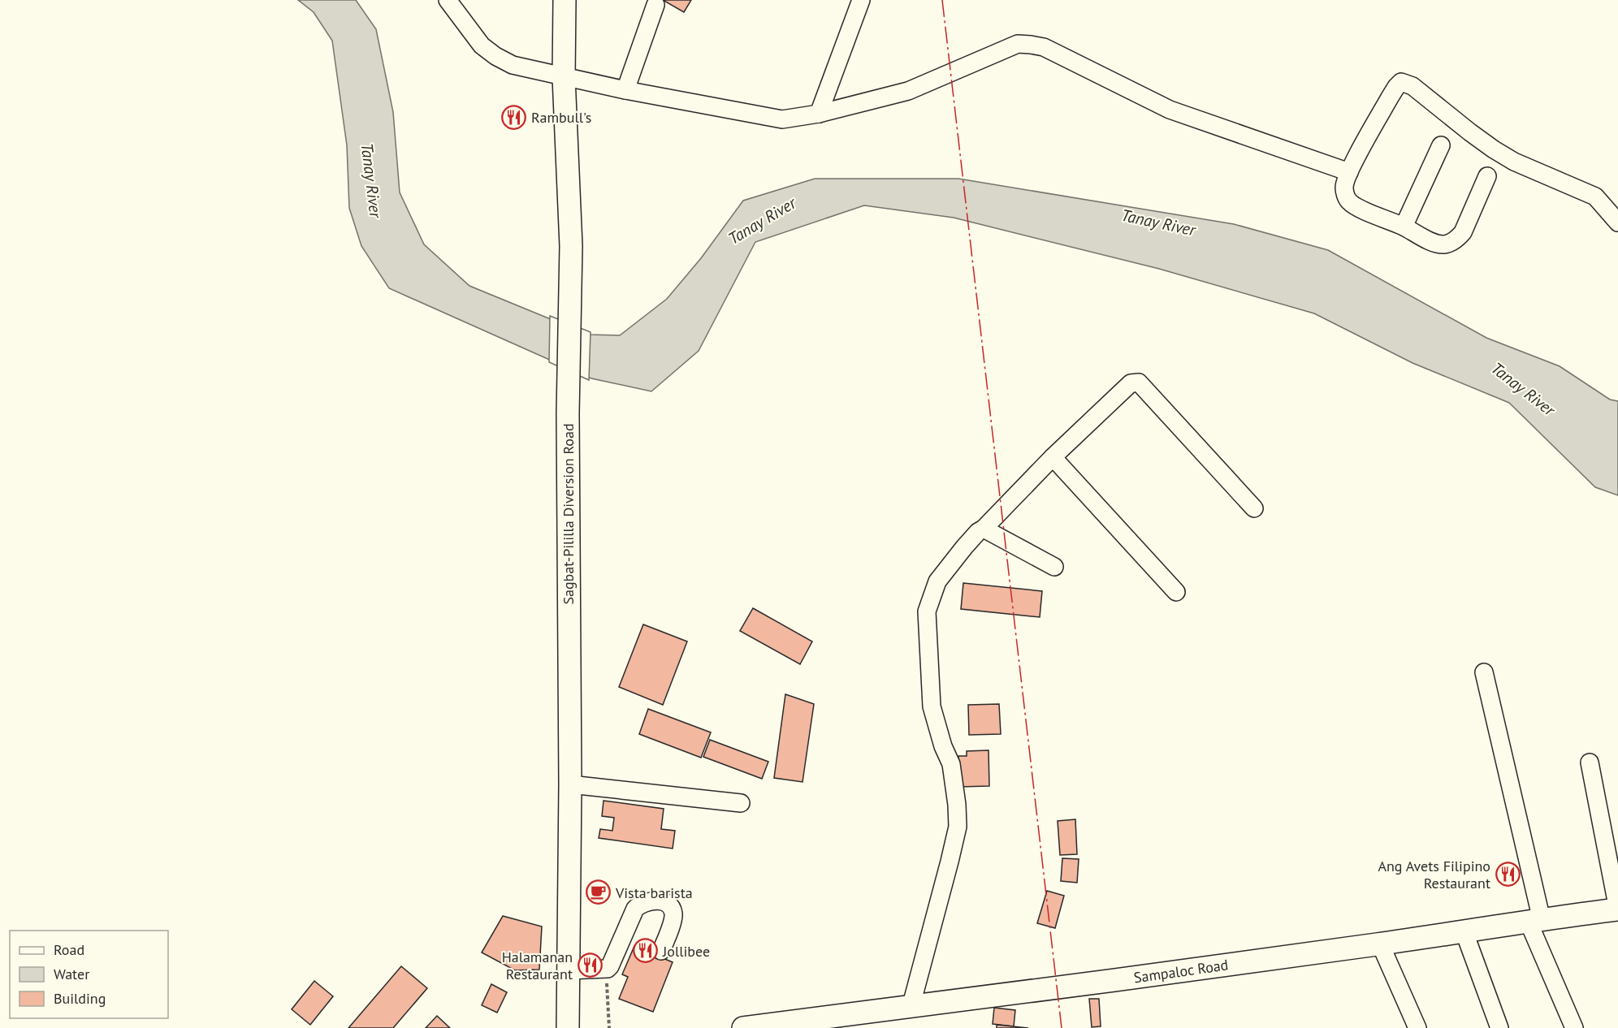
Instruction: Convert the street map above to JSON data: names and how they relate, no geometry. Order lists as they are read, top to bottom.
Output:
{
  "streets": {
    "main road": ["Sagbat-Pililla Diversion Road", "Sampaloc Road"]
  },
  "water": ["Tanay River"],
  "places": {
    "restaurant": [
      "Rambull's",
      "Ang Avets Filipino Restaurant",
      "Jollibee",
      "Halamanan Restaurant"
    ],
    "cafe": ["Vista barista"]
  },
  "legend": ["Road", "Water", "Building"]
}
